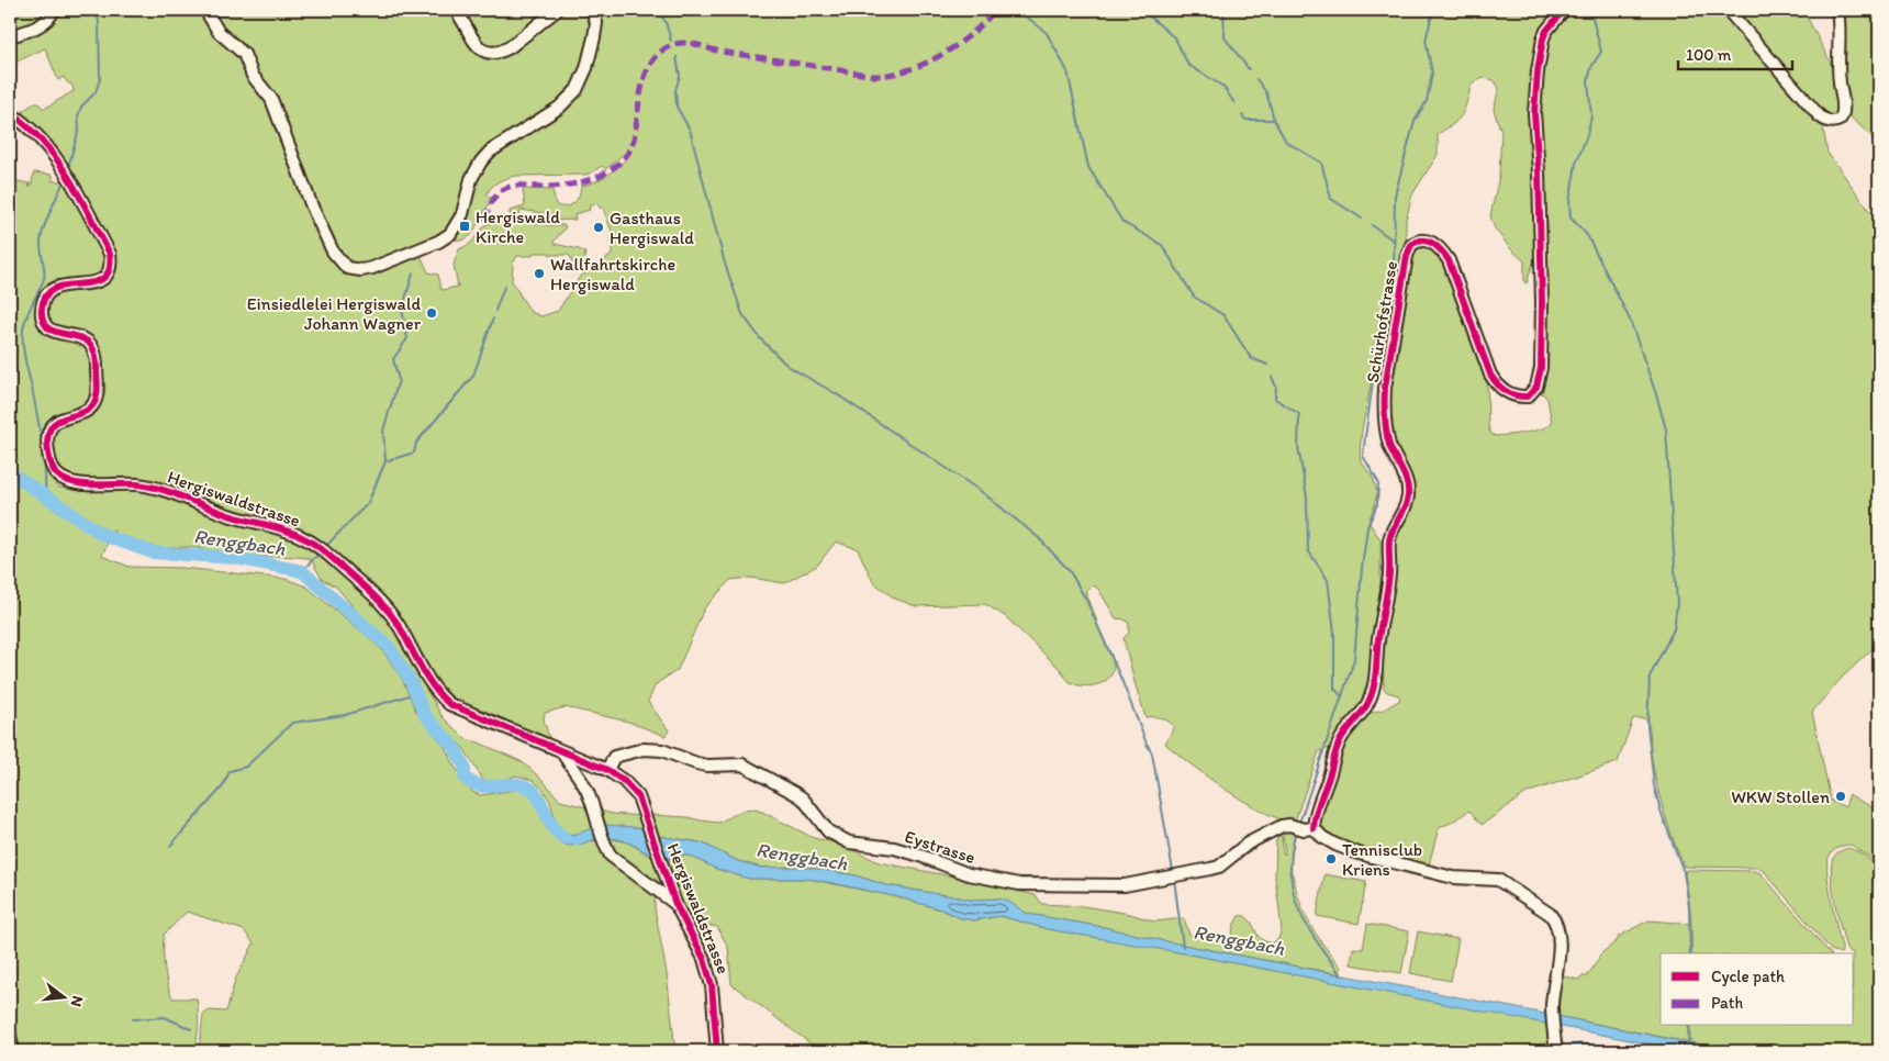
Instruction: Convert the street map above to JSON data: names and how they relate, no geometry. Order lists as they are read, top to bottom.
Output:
{
  "streets": {
    "street": ["Schürhofstrasse", "Hergiswaldstrasse", "Eystrasse"]
  },
  "crossings": [
    ["Schürhofstrasse", "Eystrasse"],
    ["Hergiswaldstrasse", "Eystrasse"]
  ],
  "water": ["Renggbach"],
  "places": {
    "transit": ["Hergiswald Kirche"],
    "other": [
      "Gasthaus Hergiswald",
      "Wallfahrtskirche Hergiswald",
      "Einsiedlelei Hergiswald Johann Wagner",
      "WKW Stollen",
      "Tennisclub Kriens"
    ]
  },
  "legend": ["Cycle path", "Path"],
  "scale_bar": "100 m",
  "north": "right"
}
